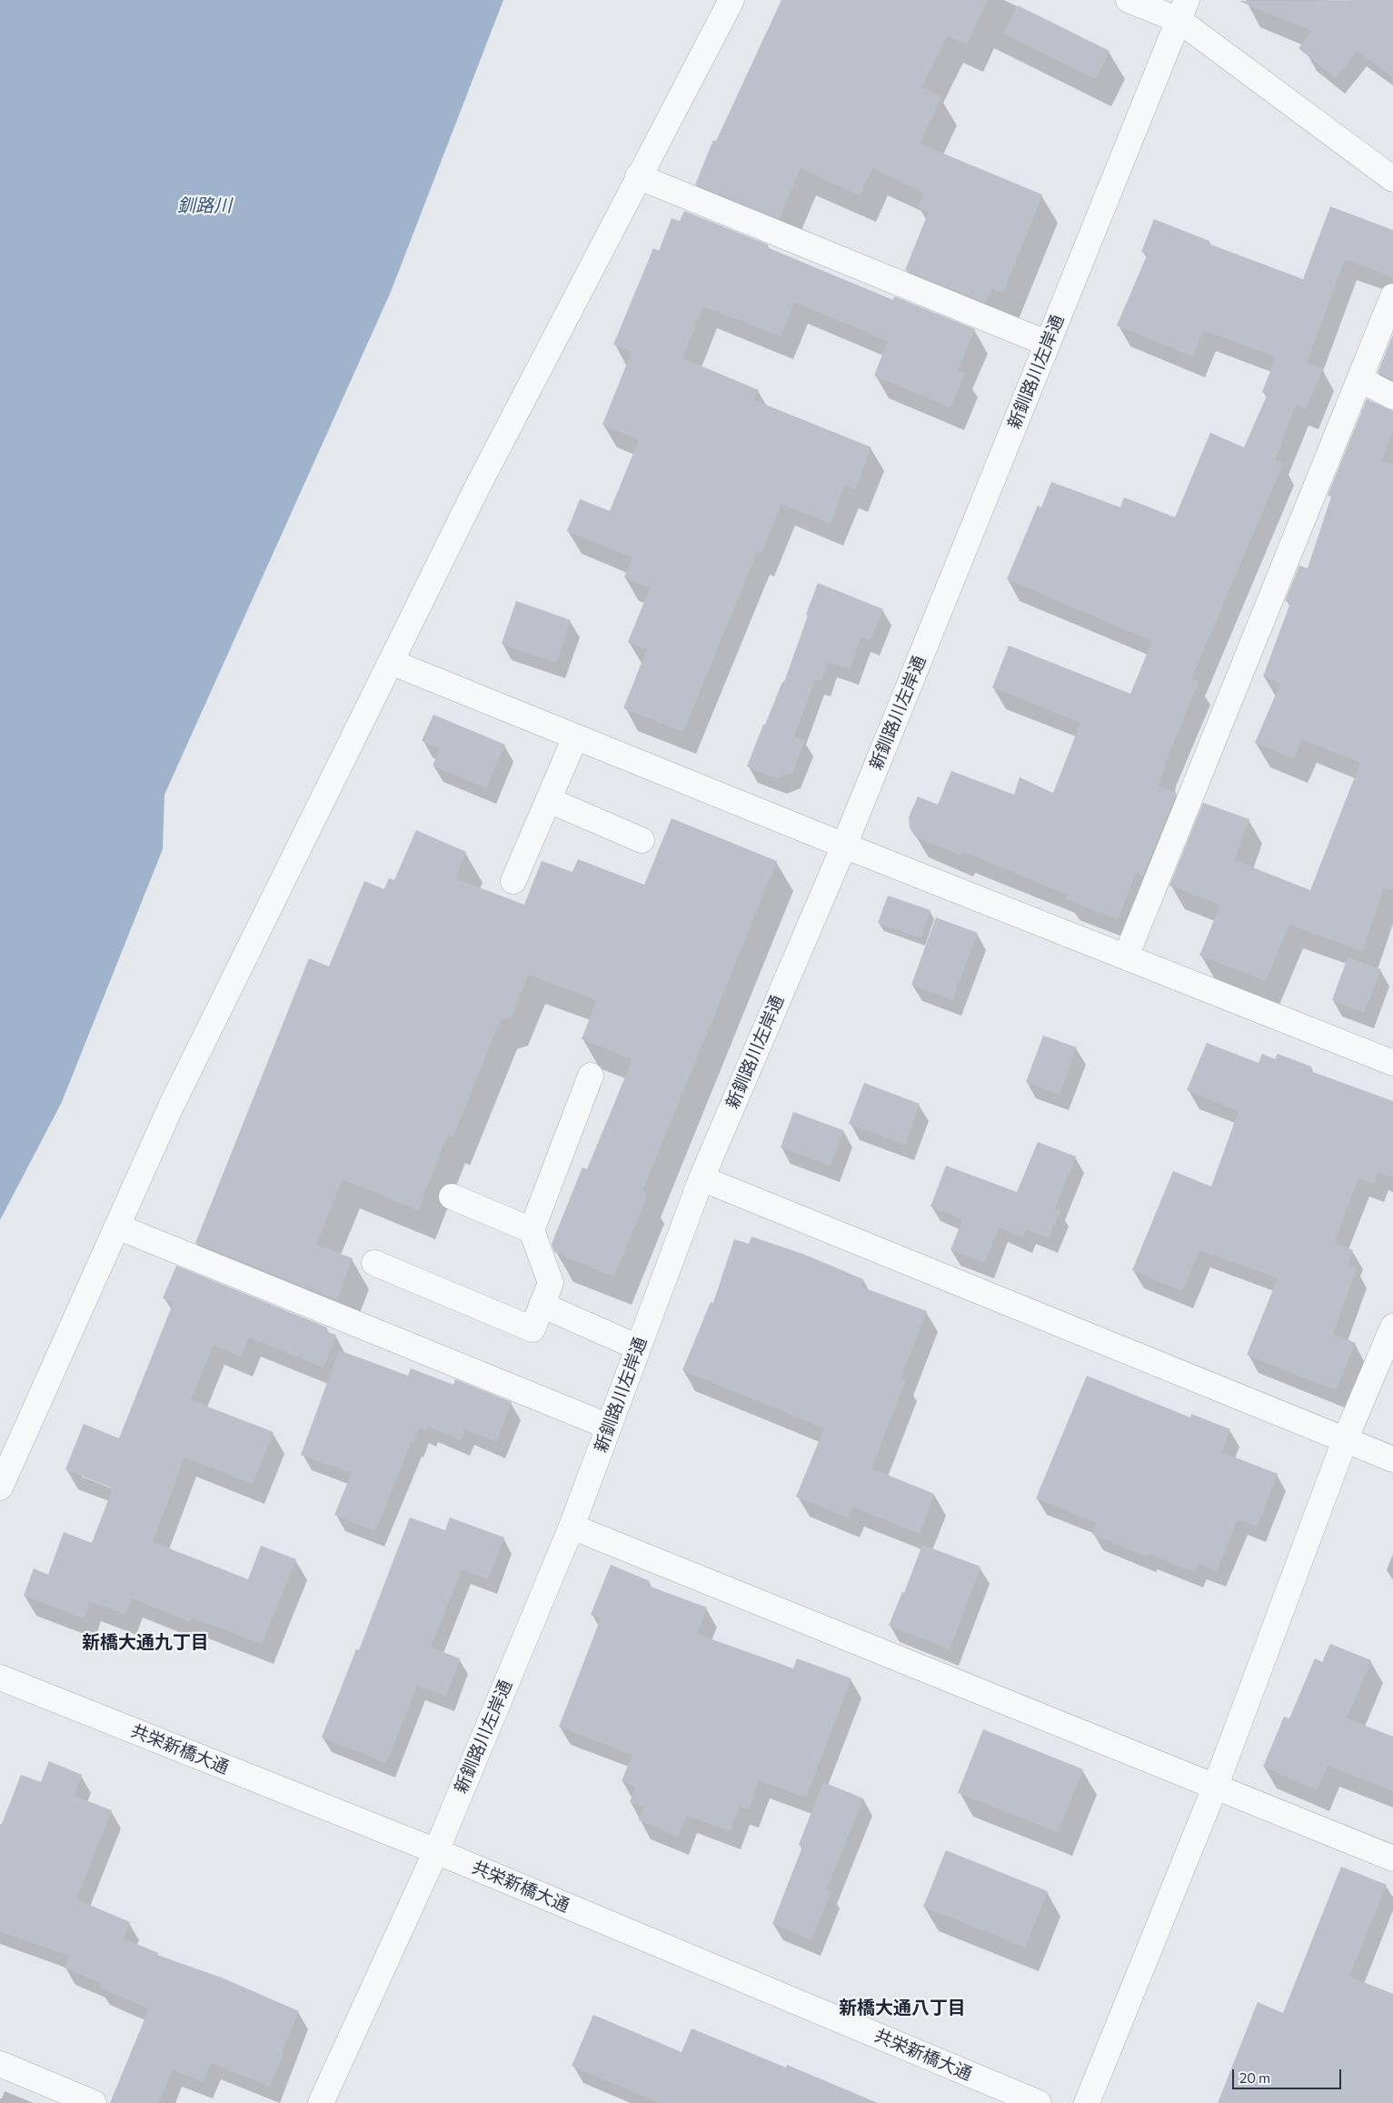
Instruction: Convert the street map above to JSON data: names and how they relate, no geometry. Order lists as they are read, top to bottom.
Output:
{
  "streets": {
    "street": ["新釧路川左岸通", "共栄新橋大通"]
  },
  "crossings": [
    ["新釧路川左岸通", "共栄新橋大通"]
  ],
  "districts": ["新橋大通九丁目", "新橋大通八丁目"],
  "water": ["釧路川"],
  "scale_bar": "20 m"
}
